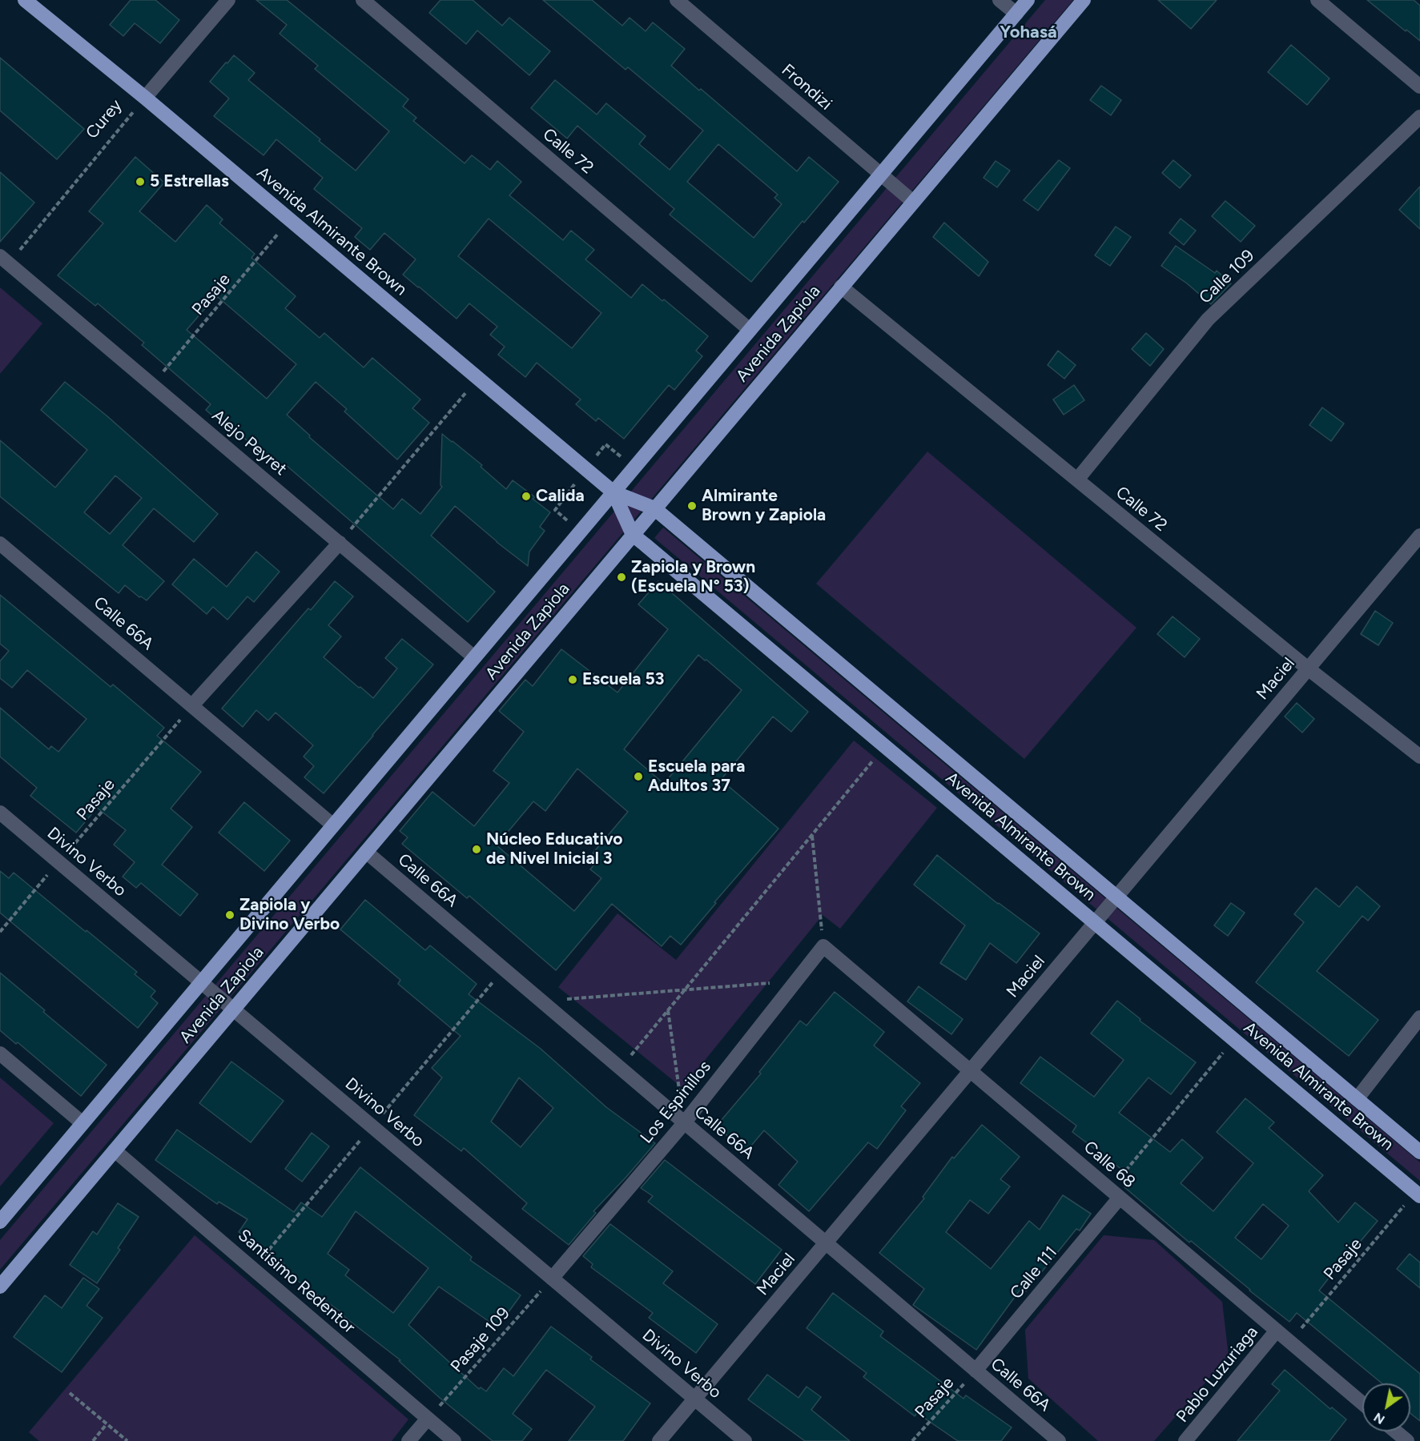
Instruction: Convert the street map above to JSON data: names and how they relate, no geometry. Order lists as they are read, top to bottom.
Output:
{
  "streets": {
    "main road": ["Avenida Almirante Brown", "Avenida Zapiola"],
    "street": [
      "Frondizi",
      "Curey",
      "Calle 72",
      "Calle 109",
      "Alejo Peyret",
      "Calle 66A",
      "Maciel",
      "Divino Verbo",
      "Los Espinillos",
      "Calle 68",
      "Calle 111",
      "Santísimo Redentor",
      "Pablo Luzuriaga"
    ],
    "path": ["Pasaje", "Pasaje 109"]
  },
  "crossings": [
    ["Frondizi", "Avenida Zapiola"],
    ["Curey", "Avenida Almirante Brown"],
    ["Curey", "Alejo Peyret"],
    ["Calle 72", "Calle 109"],
    ["Calle 72", "Avenida Zapiola"],
    ["Calle 72", "Maciel"],
    ["Avenida Almirante Brown", "Pasaje"],
    ["Avenida Almirante Brown", "Avenida Zapiola"],
    ["Avenida Almirante Brown", "Maciel"],
    ["Pasaje", "Alejo Peyret"],
    ["Pasaje", "Calle 66A"],
    ["Pasaje", "Divino Verbo"],
    ["Pasaje", "Calle 68"],
    ["Pasaje", "Calle 111"],
    ["Avenida Zapiola", "Alejo Peyret"],
    ["Avenida Zapiola", "Calle 66A"],
    ["Avenida Zapiola", "Divino Verbo"],
    ["Avenida Zapiola", "Santísimo Redentor"],
    ["Calle 66A", "Maciel"],
    ["Calle 66A", "Los Espinillos"],
    ["Calle 66A", "Calle 111"],
    ["Maciel", "Divino Verbo"],
    ["Maciel", "Calle 68"],
    ["Divino Verbo", "Los Espinillos"],
    ["Divino Verbo", "Pasaje 109"],
    ["Los Espinillos", "Calle 68"],
    ["Los Espinillos", "Pasaje 109"],
    ["Calle 68", "Calle 111"],
    ["Calle 68", "Pablo Luzuriaga"],
    ["Santísimo Redentor", "Pasaje 109"]
  ],
  "districts": ["Yohasá"],
  "places": [
    "5 Estrellas",
    "Calida",
    "Almirante Brown y Zapiola",
    "Zapiola y Brown (Escuela N° 53)",
    "Escuela 53",
    "Escuela para Adultos 37",
    "Núcleo Educativo de Nivel Inicial 3",
    "Zapiola y Divino Verbo"
  ],
  "north": "bottom left"
}
